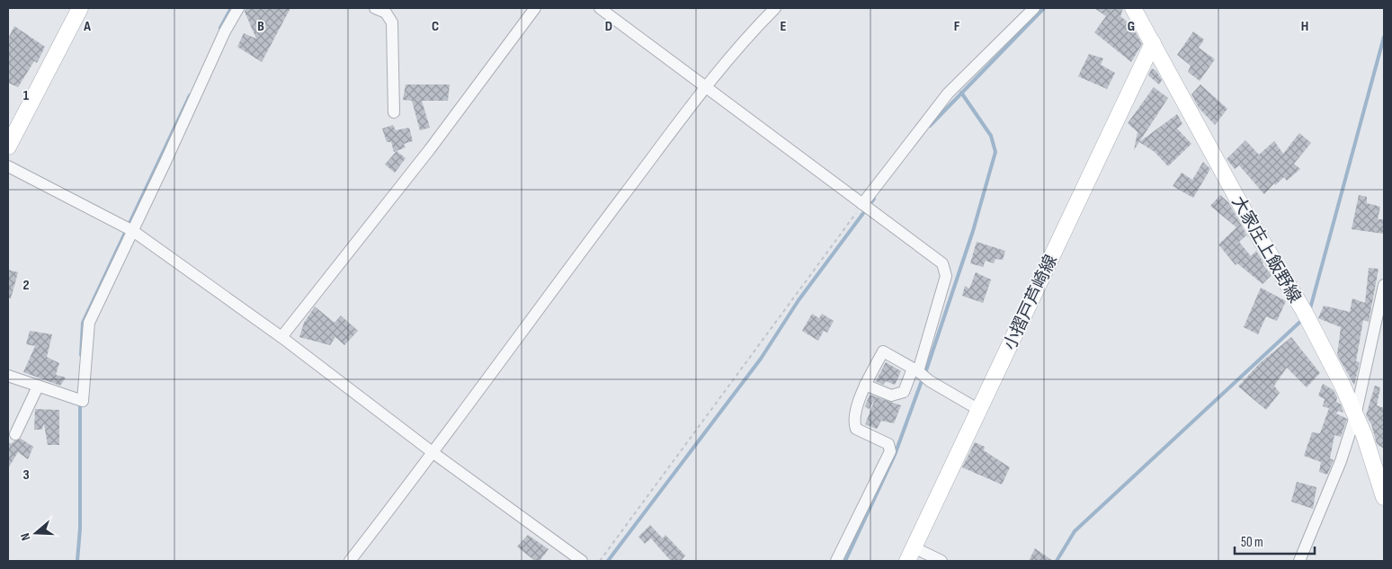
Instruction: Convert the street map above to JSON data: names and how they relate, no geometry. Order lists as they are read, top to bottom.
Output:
{
  "streets": {
    "main road": ["大家庄上飯野線", "小摺戸芦崎線"]
  },
  "crossings": [
    ["大家庄上飯野線", "小摺戸芦崎線"]
  ],
  "scale_bar": "50 m",
  "north": "left",
  "grid": {
    "columns": [
      "A",
      "B",
      "C",
      "D",
      "E",
      "F",
      "G",
      "H"
    ],
    "rows": ["1", "2", "3"]
  }
}
